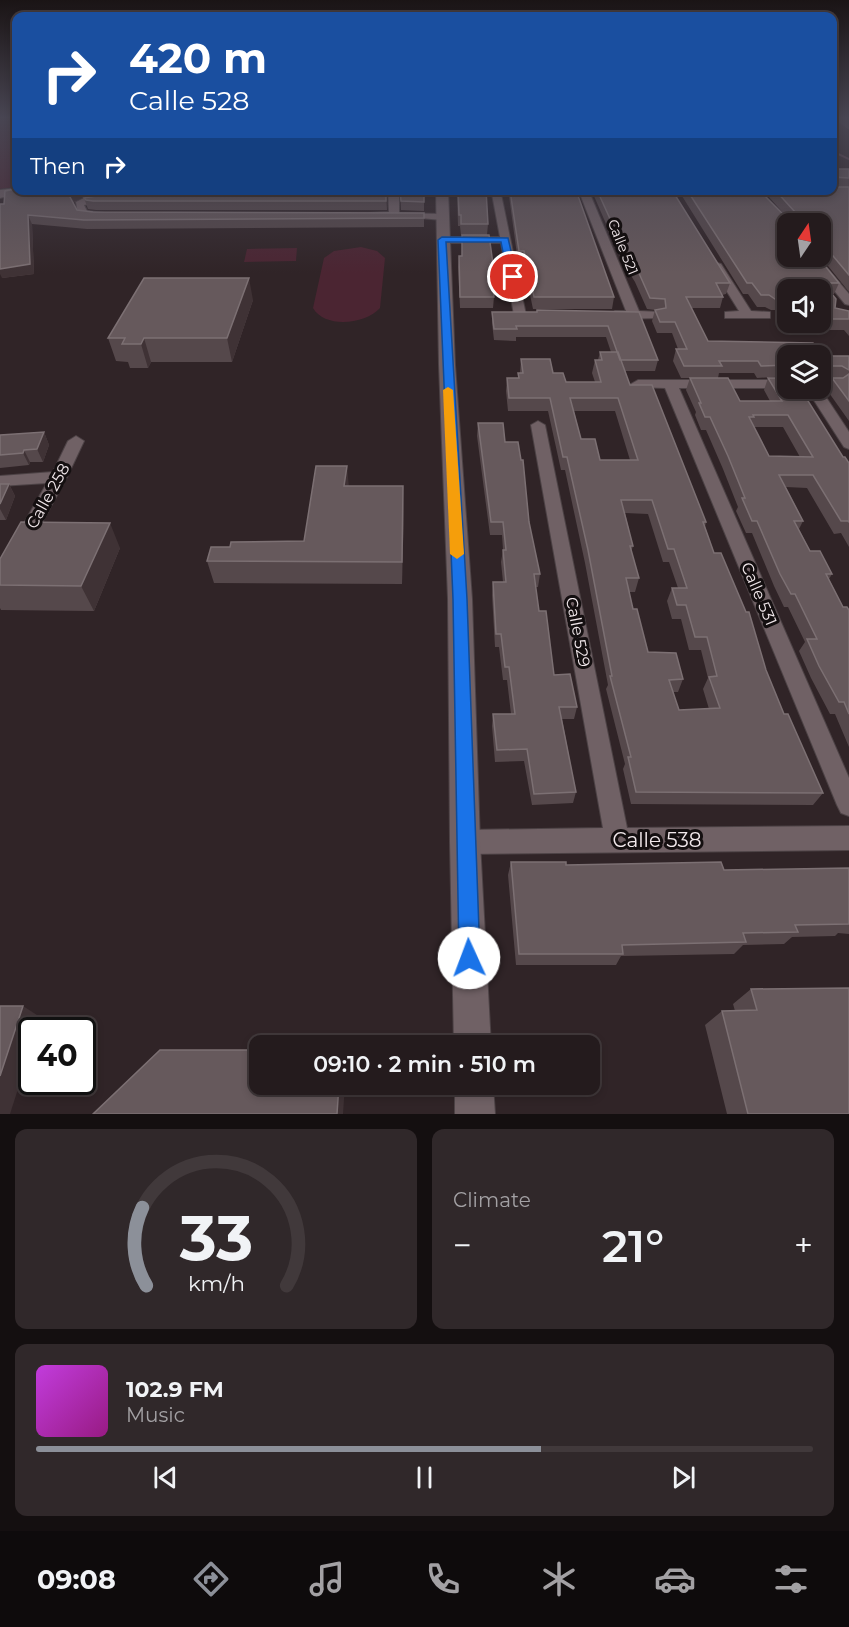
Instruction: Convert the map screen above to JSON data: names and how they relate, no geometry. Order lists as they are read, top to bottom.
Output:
{
  "streets": {
    "street": [
      "Calle 521",
      "Calle 258",
      "Calle 531",
      "Calle 529",
      "Calle 538"
    ]
  },
  "crossings": [
    ["Calle 529", "Calle 538"]
  ],
  "north": "top",
  "page": {
    "turn": ["420 m", "Calle 528"],
    "then": "Then",
    "limit": "40",
    "trip": "09:10 · 2 min · 510 m",
    "tile": "Climate",
    "heat": ["−", "21°", "+"],
    "song": ["102.9 FM", "Music"],
    "tabs": "09:08",
    "gauge": ["33", "km/h"]
  }
}
